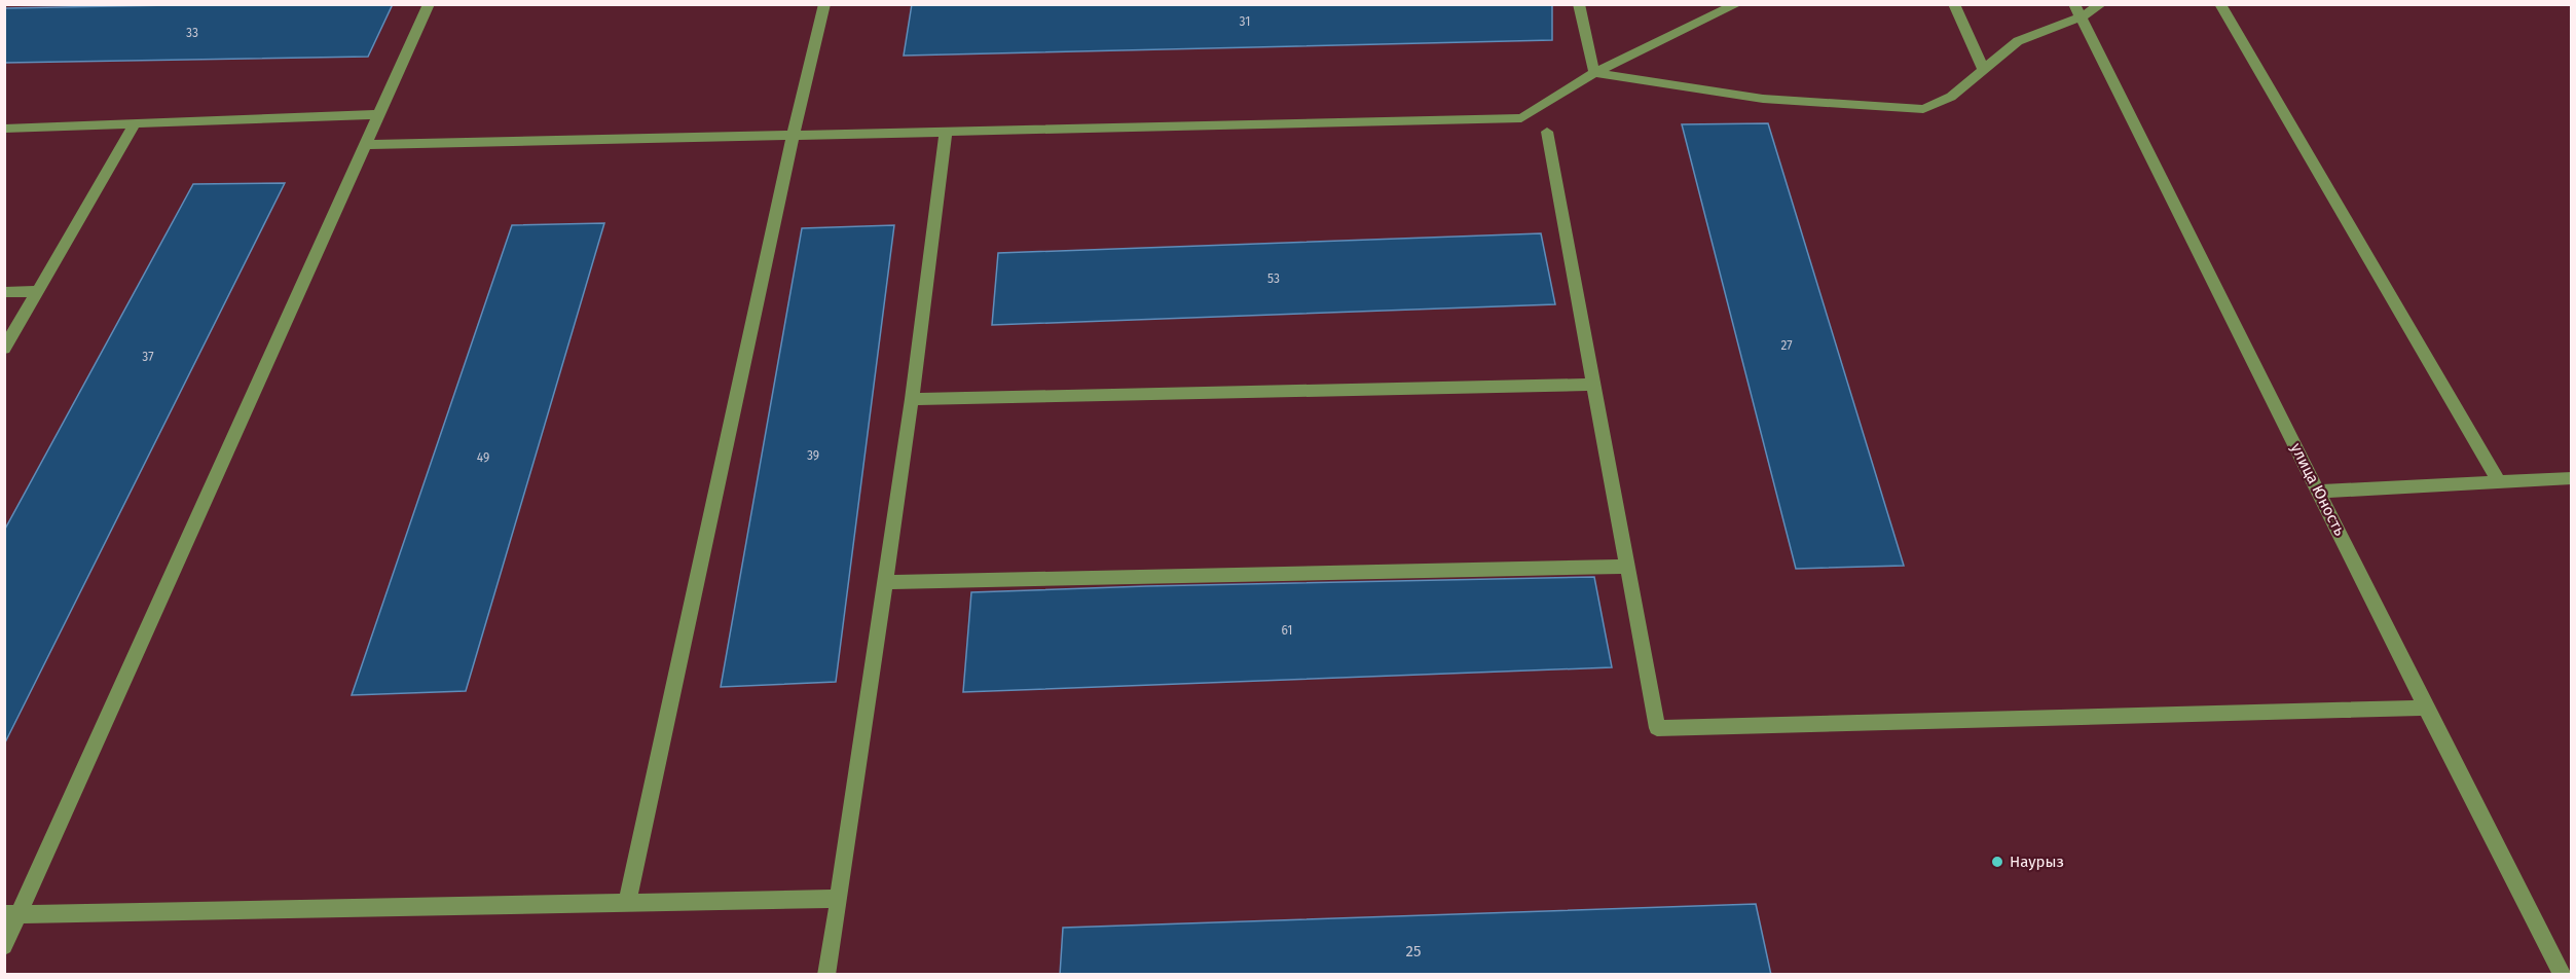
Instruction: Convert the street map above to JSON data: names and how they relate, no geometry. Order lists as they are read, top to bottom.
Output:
{
  "streets": {
    "street": ["улица Юность"]
  },
  "places": ["Наурыз"],
  "house_numbers": [
    "31",
    "33",
    "53",
    "27",
    "37",
    "39",
    "49",
    "61",
    "25"
  ]
}
